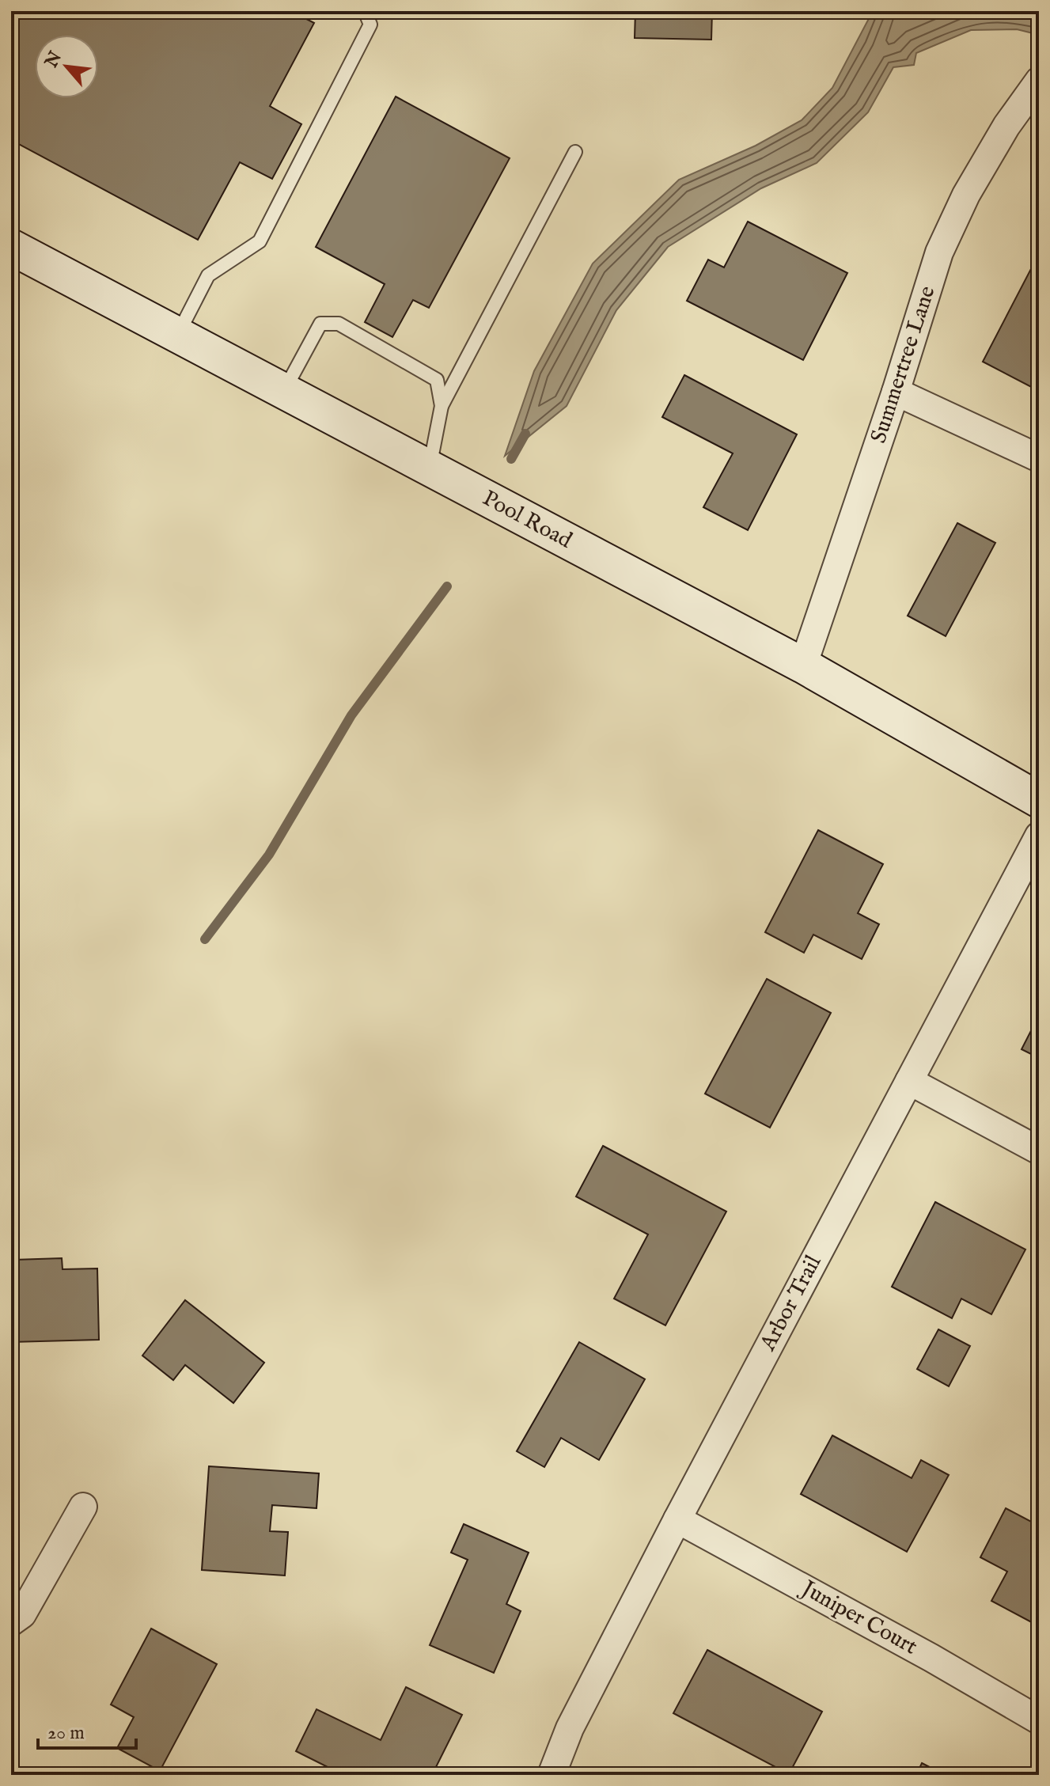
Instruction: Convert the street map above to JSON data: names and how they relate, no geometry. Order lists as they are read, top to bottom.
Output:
{
  "streets": {
    "main road": ["Pool Road"],
    "street": ["Summertree Lane", "Arbor Trail", "Juniper Court"]
  },
  "crossings": [
    ["Summertree Lane", "Pool Road"],
    ["Arbor Trail", "Juniper Court"]
  ],
  "scale_bar": "20 m",
  "north": "top left"
}
